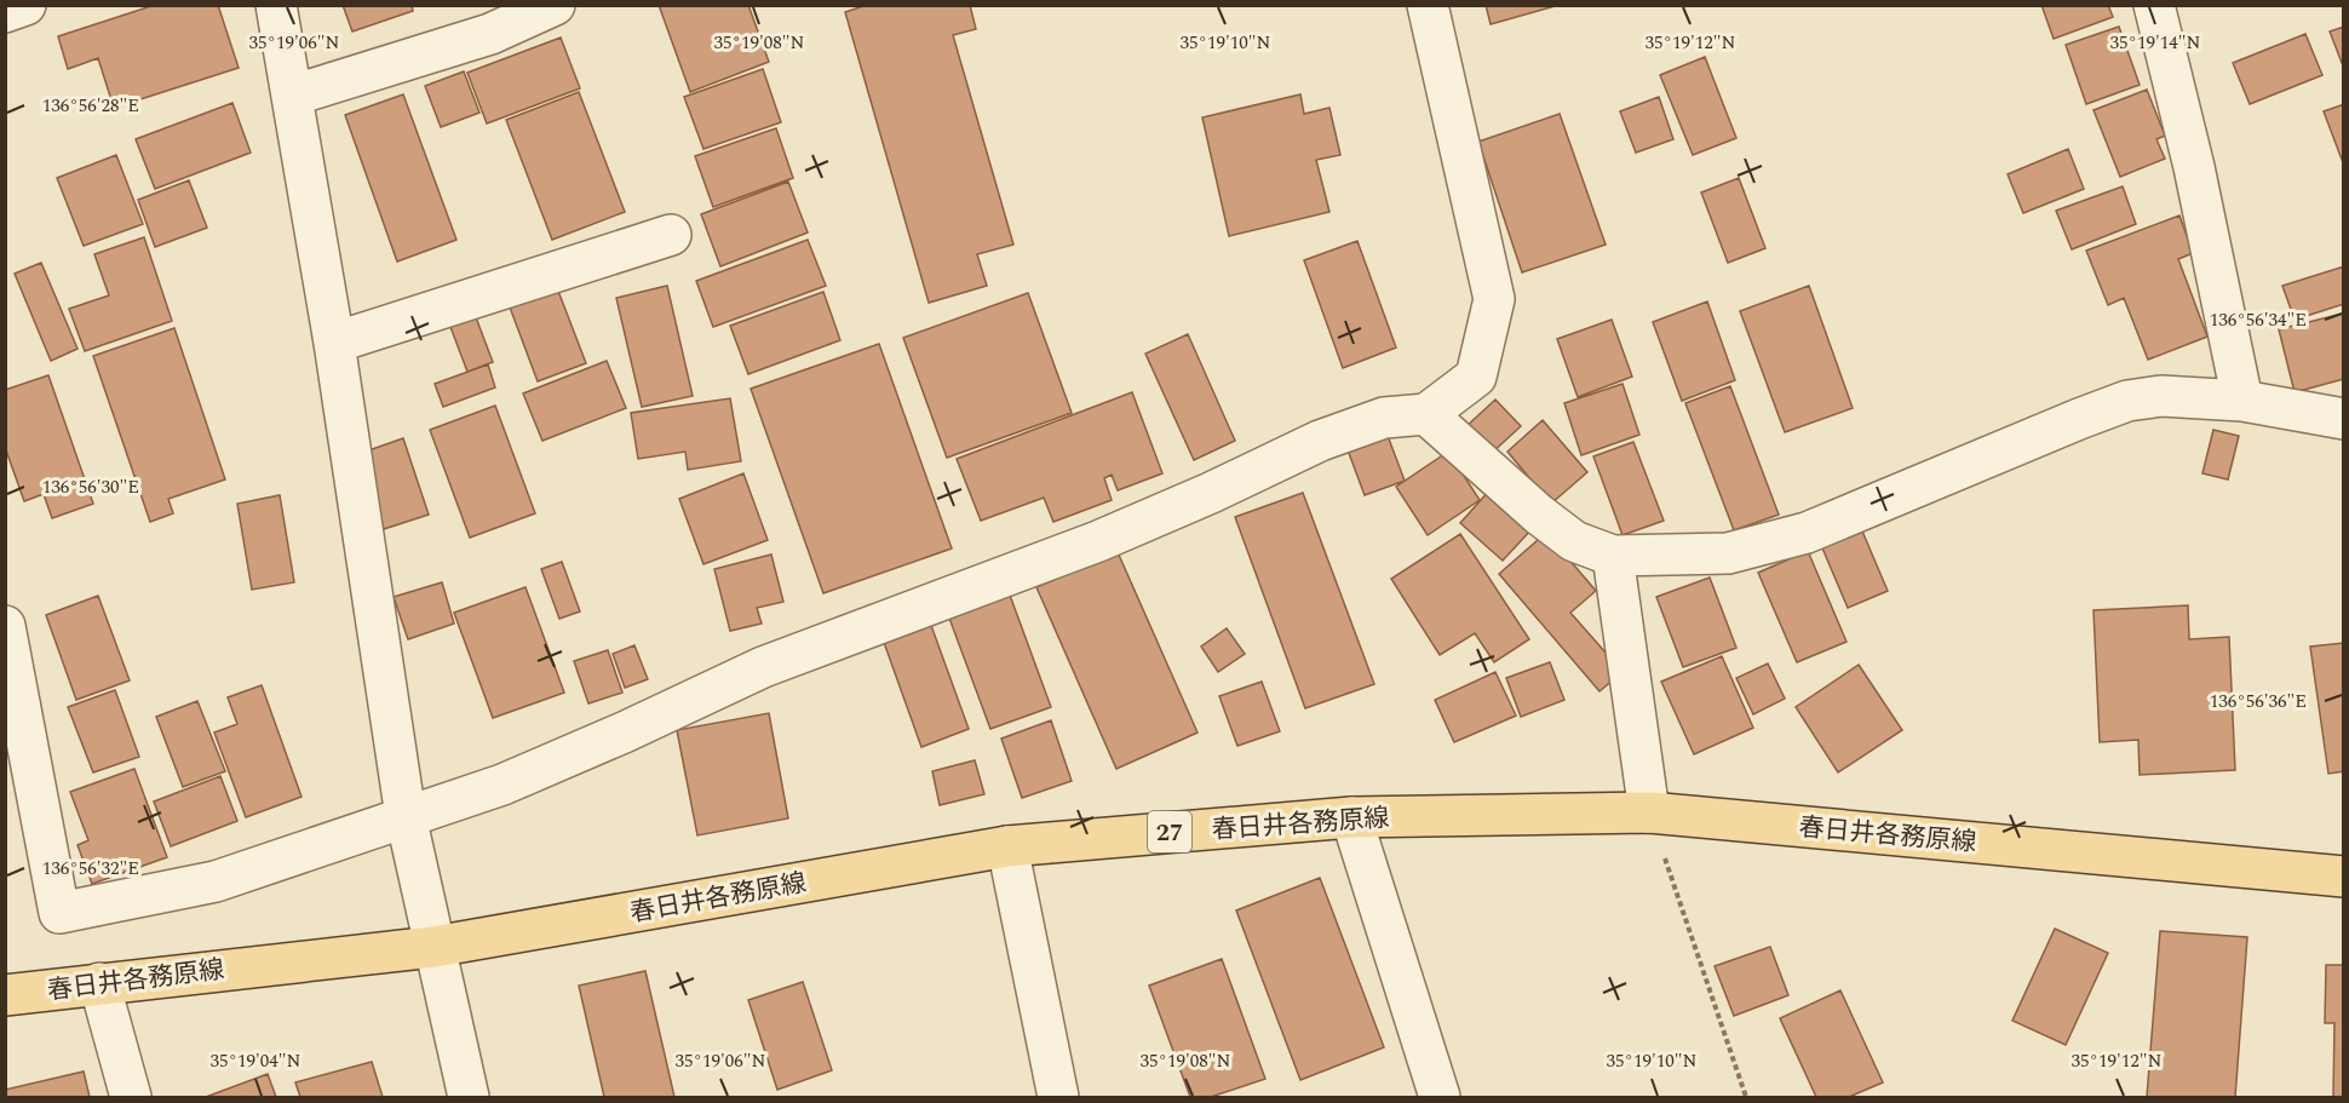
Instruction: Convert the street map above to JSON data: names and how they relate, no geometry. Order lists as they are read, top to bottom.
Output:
{
  "streets": {
    "main road": ["春日井各務原線", "27"]
  },
  "coordinates": [
    "35°19'10\"N",
    "35°19'14\"N",
    "35°19'06\"N",
    "35°19'08\"N",
    "35°19'12\"N",
    "136°56'28\"E",
    "136°56'34\"E",
    "136°56'30\"E",
    "136°56'36\"E",
    "136°56'32\"E",
    "35°19'04\"N"
  ]
}
